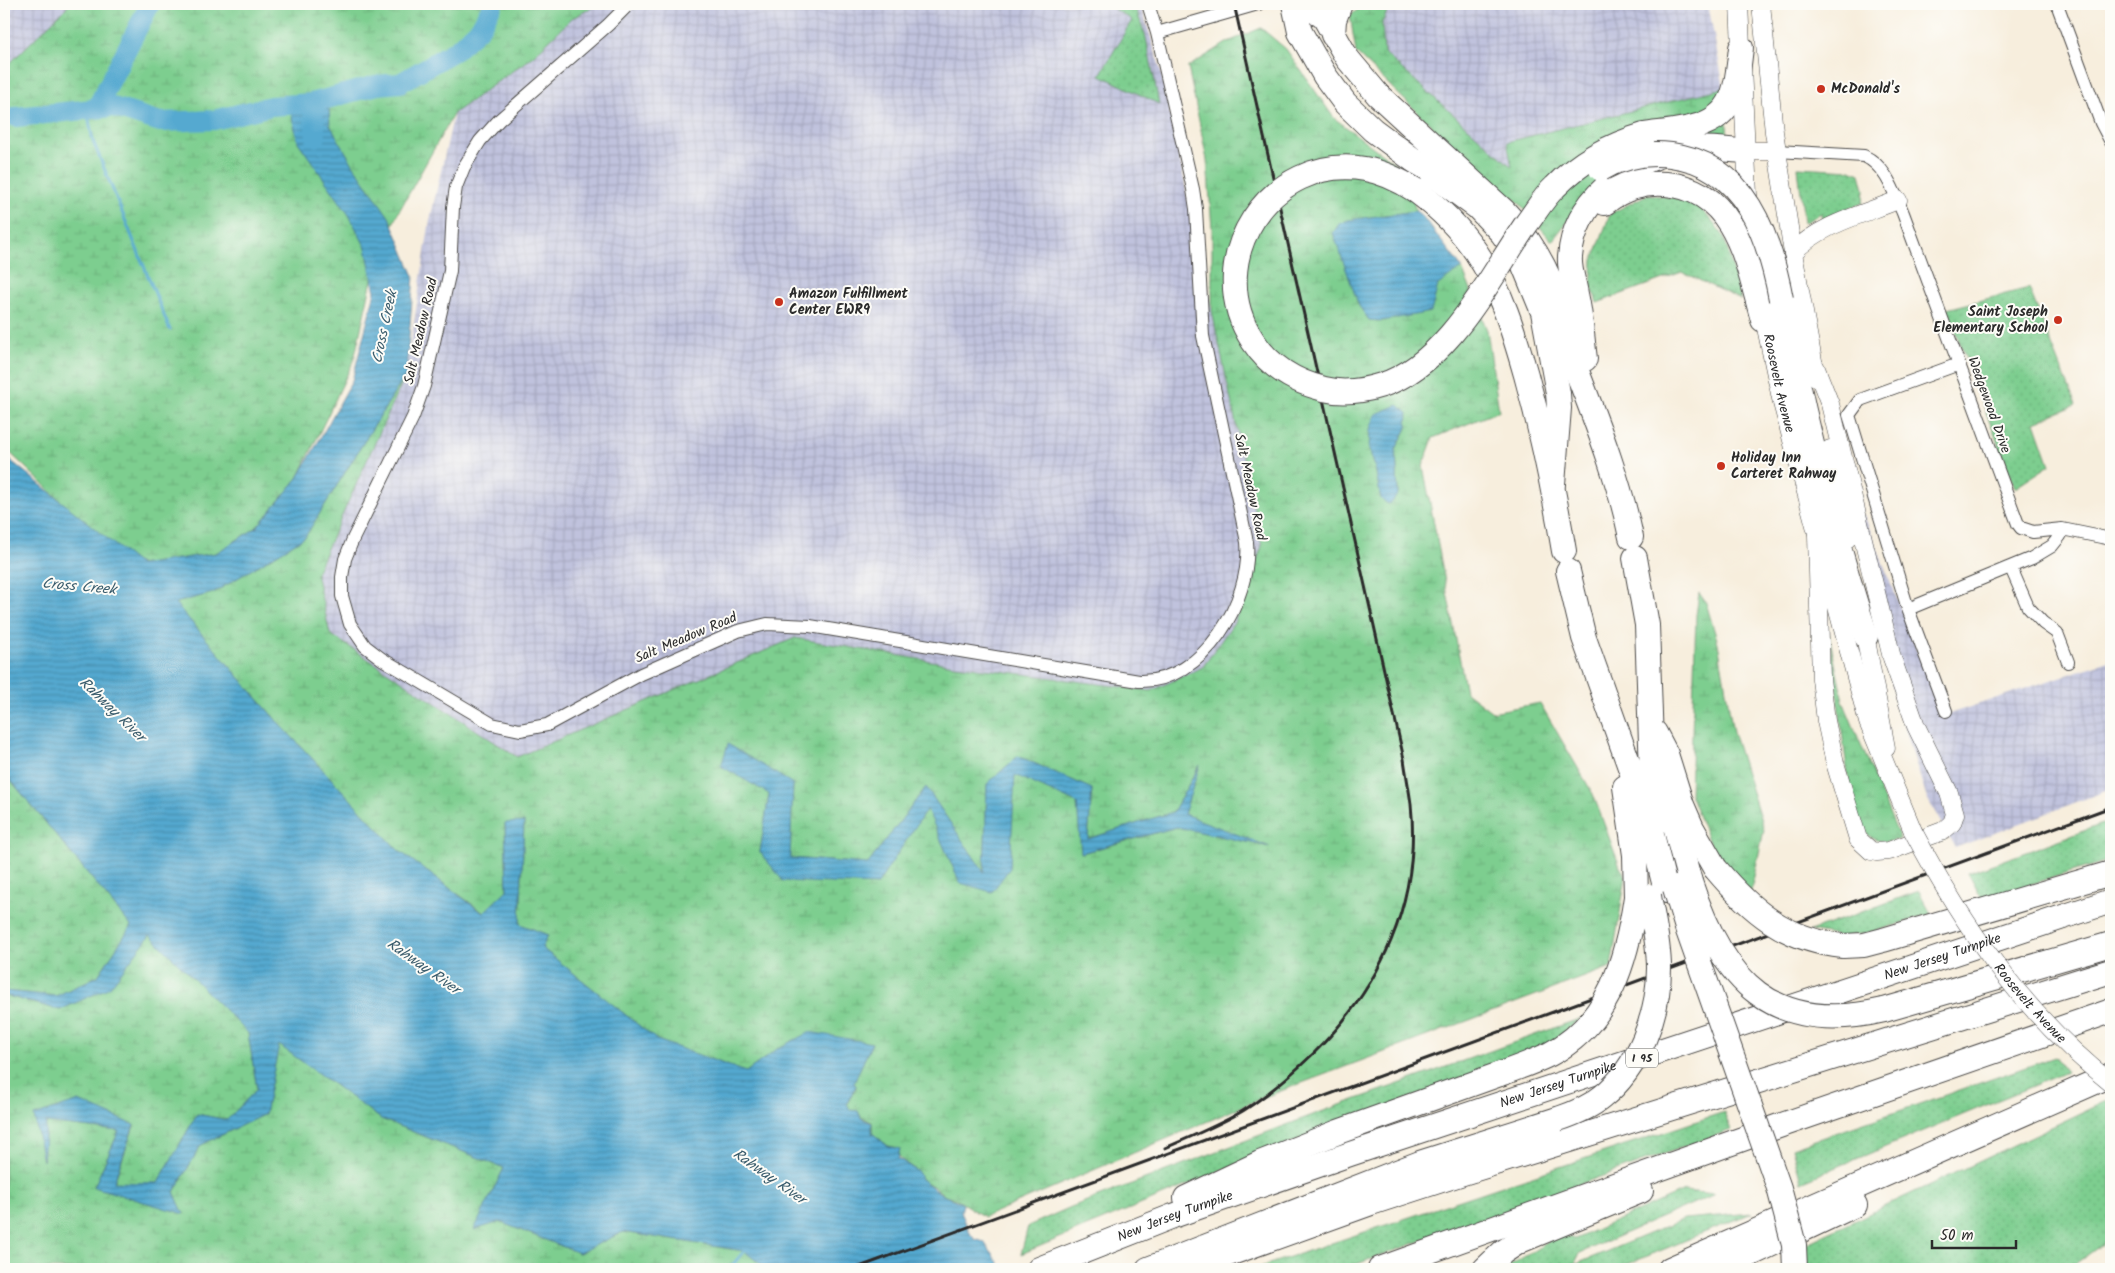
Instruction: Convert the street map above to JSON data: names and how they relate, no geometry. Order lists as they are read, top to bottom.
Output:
{
  "streets": {
    "highway": ["New Jersey Turnpike", "I 95"],
    "main road": ["Roosevelt Avenue"],
    "street": ["Salt Meadow Road", "Wedgewood Drive"]
  },
  "crossings": [
    ["Roosevelt Avenue", "Wedgewood Drive"]
  ],
  "water": ["Cross Creek", "Rahway River"],
  "places": [
    "McDonald's",
    "Amazon Fulfillment Center EWR9",
    "Saint Joseph Elementary School",
    "Holiday Inn Carteret Rahway"
  ],
  "scale_bar": "50 m"
}
